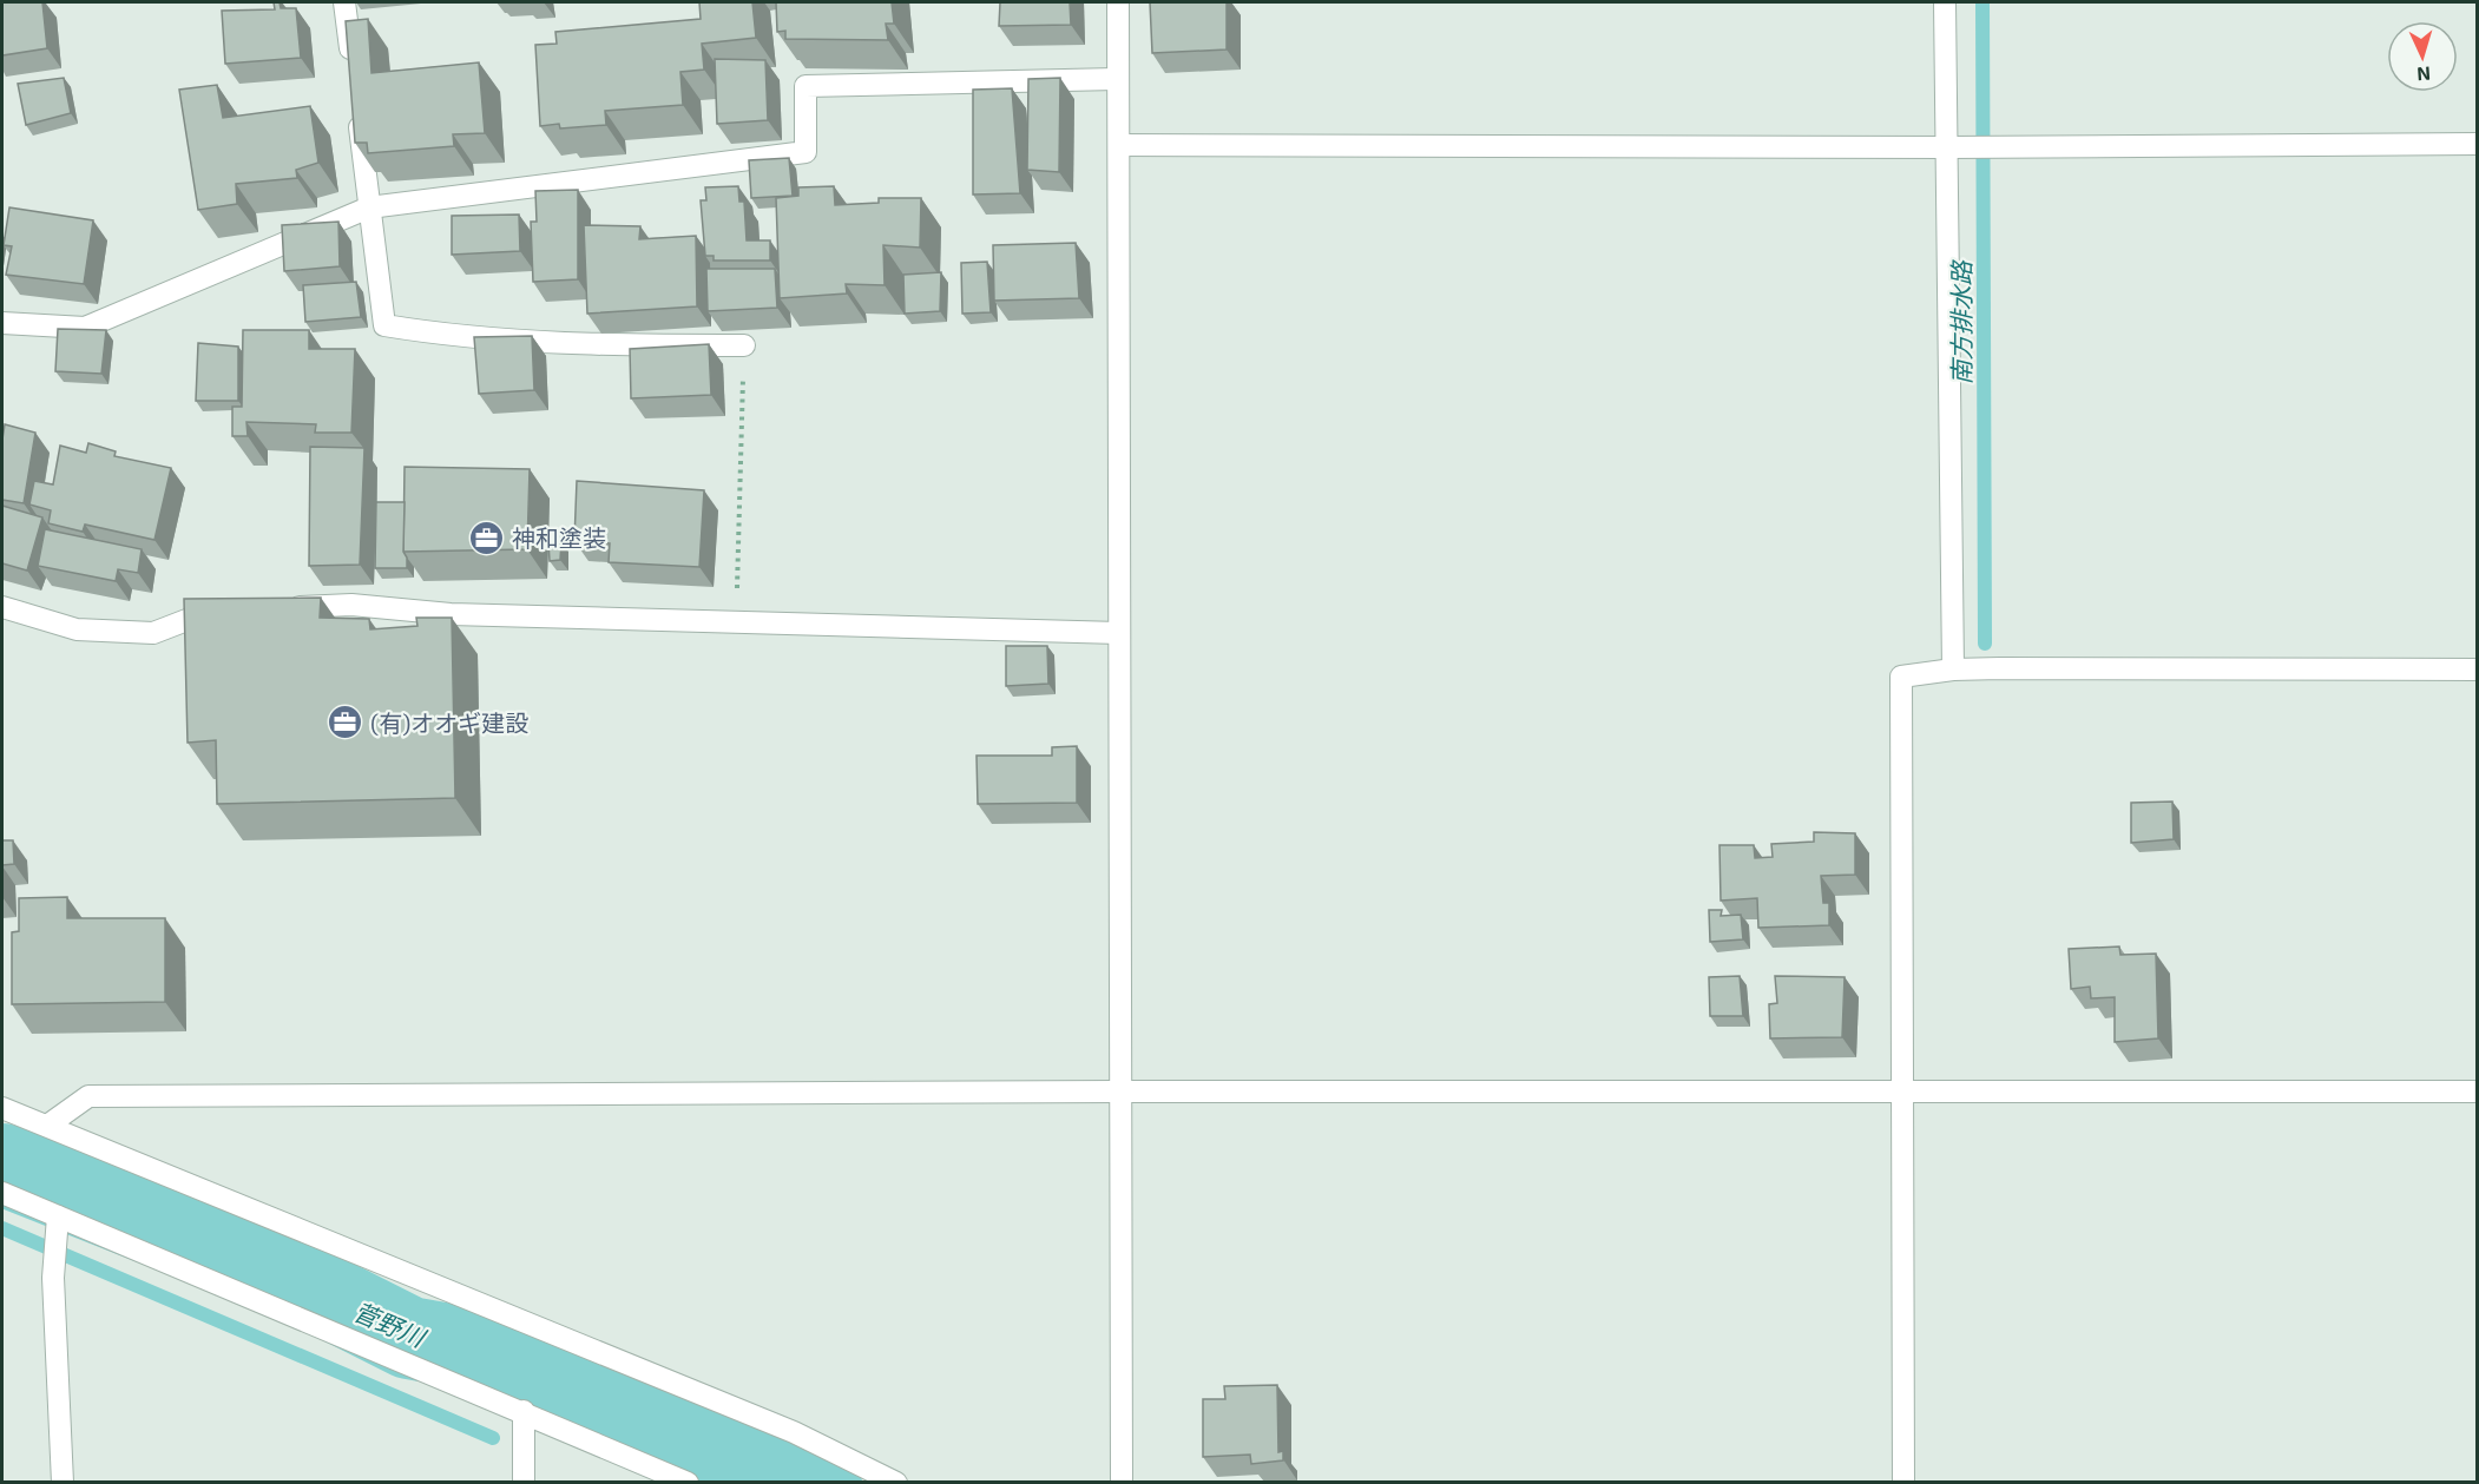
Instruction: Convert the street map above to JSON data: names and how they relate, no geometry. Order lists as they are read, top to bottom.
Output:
{
  "water": ["南方排水路", "菅野川"],
  "places": {
    "office": ["神和塗装", "(有)オオギ建設"]
  },
  "north": "bottom"
}
